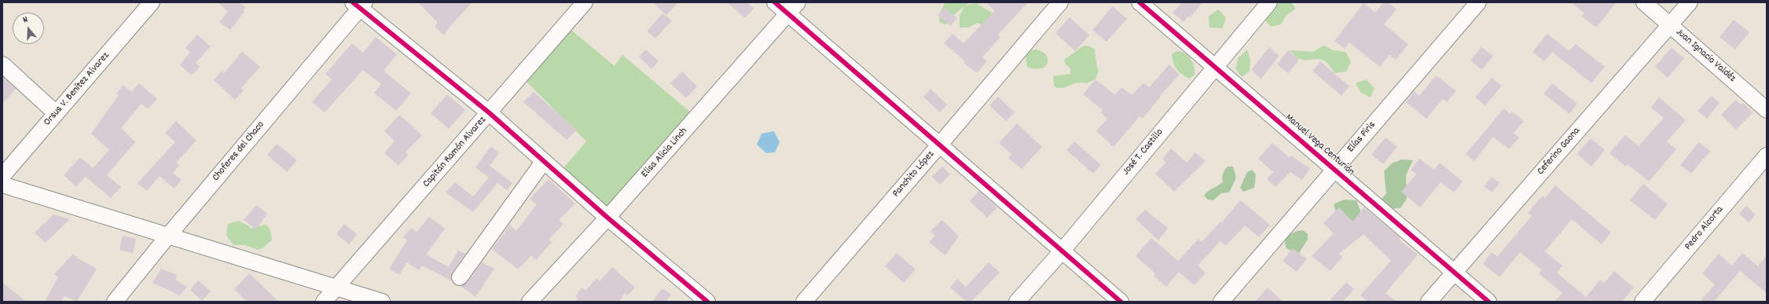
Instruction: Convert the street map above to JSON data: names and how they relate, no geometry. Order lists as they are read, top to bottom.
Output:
{
  "streets": {
    "street": [
      "Juan Ignacio Valdéz",
      "Orsus V. Benítez Alvarez",
      "Elías Piris",
      "Manuel Vega Centurión",
      "Choferes del Chaco",
      "Ceferino Gaona",
      "Capitán Ramón Alvarez",
      "José T. Castillo",
      "Elisa Alicia Linch",
      "Panchito López",
      "Pedro Alcorta"
    ]
  },
  "crossings": [
    ["Juan Ignacio Valdéz", "Ceferino Gaona"],
    ["Elías Piris", "Manuel Vega Centurión"],
    ["Manuel Vega Centurión", "Ceferino Gaona"],
    ["Manuel Vega Centurión", "José T. Castillo"]
  ],
  "north": "top"
}
